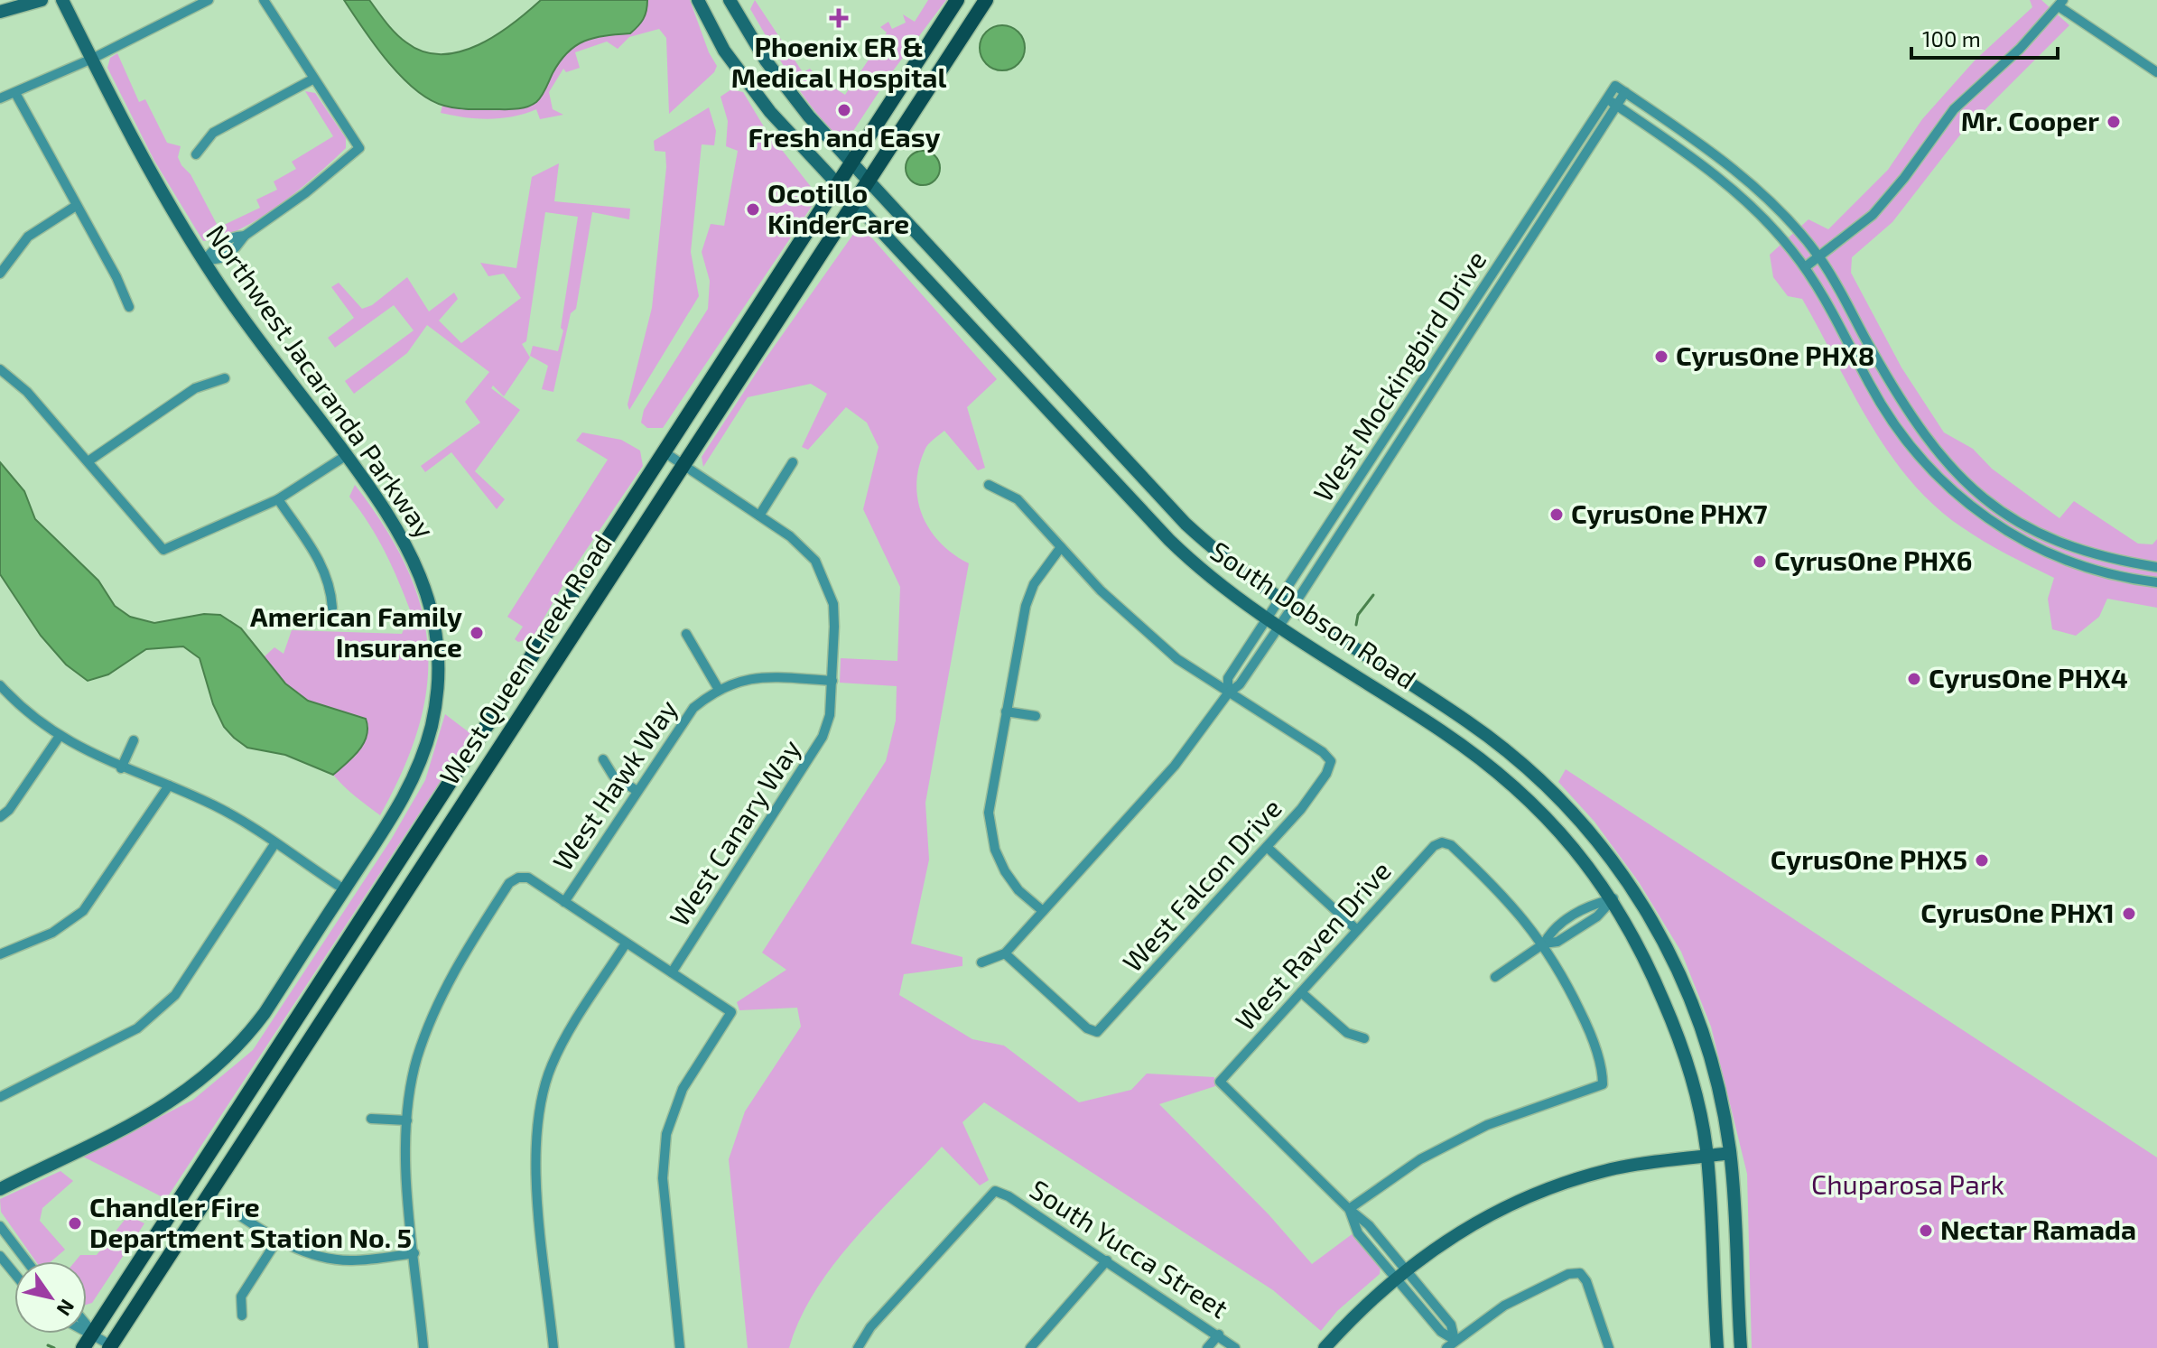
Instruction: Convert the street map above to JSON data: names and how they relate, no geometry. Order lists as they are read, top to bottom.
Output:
{
  "streets": {
    "main road": ["Northwest Jacaranda Parkway", "South Dobson Road", "West Queen Creek Road"],
    "street": [
      "West Mockingbird Drive",
      "West Hawk Way",
      "West Canary Way",
      "West Falcon Drive",
      "West Raven Drive",
      "South Yucca Street"
    ]
  },
  "crossings": [
    ["West Mockingbird Drive", "South Dobson Road"],
    ["West Mockingbird Drive", "West Falcon Drive"],
    ["South Dobson Road", "West Queen Creek Road"],
    ["West Queen Creek Road", "West Canary Way"],
    ["West Hawk Way", "West Canary Way"]
  ],
  "parks": ["Chuparosa Park"],
  "places": {
    "health": ["Phoenix ER & Medical Hospital"],
    "other": [
      "Fresh and Easy",
      "Mr. Cooper",
      "Ocotillo KinderCare",
      "CyrusOne PHX8",
      "CyrusOne PHX7",
      "CyrusOne PHX6",
      "American Family Insurance",
      "CyrusOne PHX4",
      "CyrusOne PHX5",
      "CyrusOne PHX1",
      "Chandler Fire Department Station No. 5",
      "Nectar Ramada"
    ]
  },
  "scale_bar": "100 m",
  "north": "bottom right"
}
